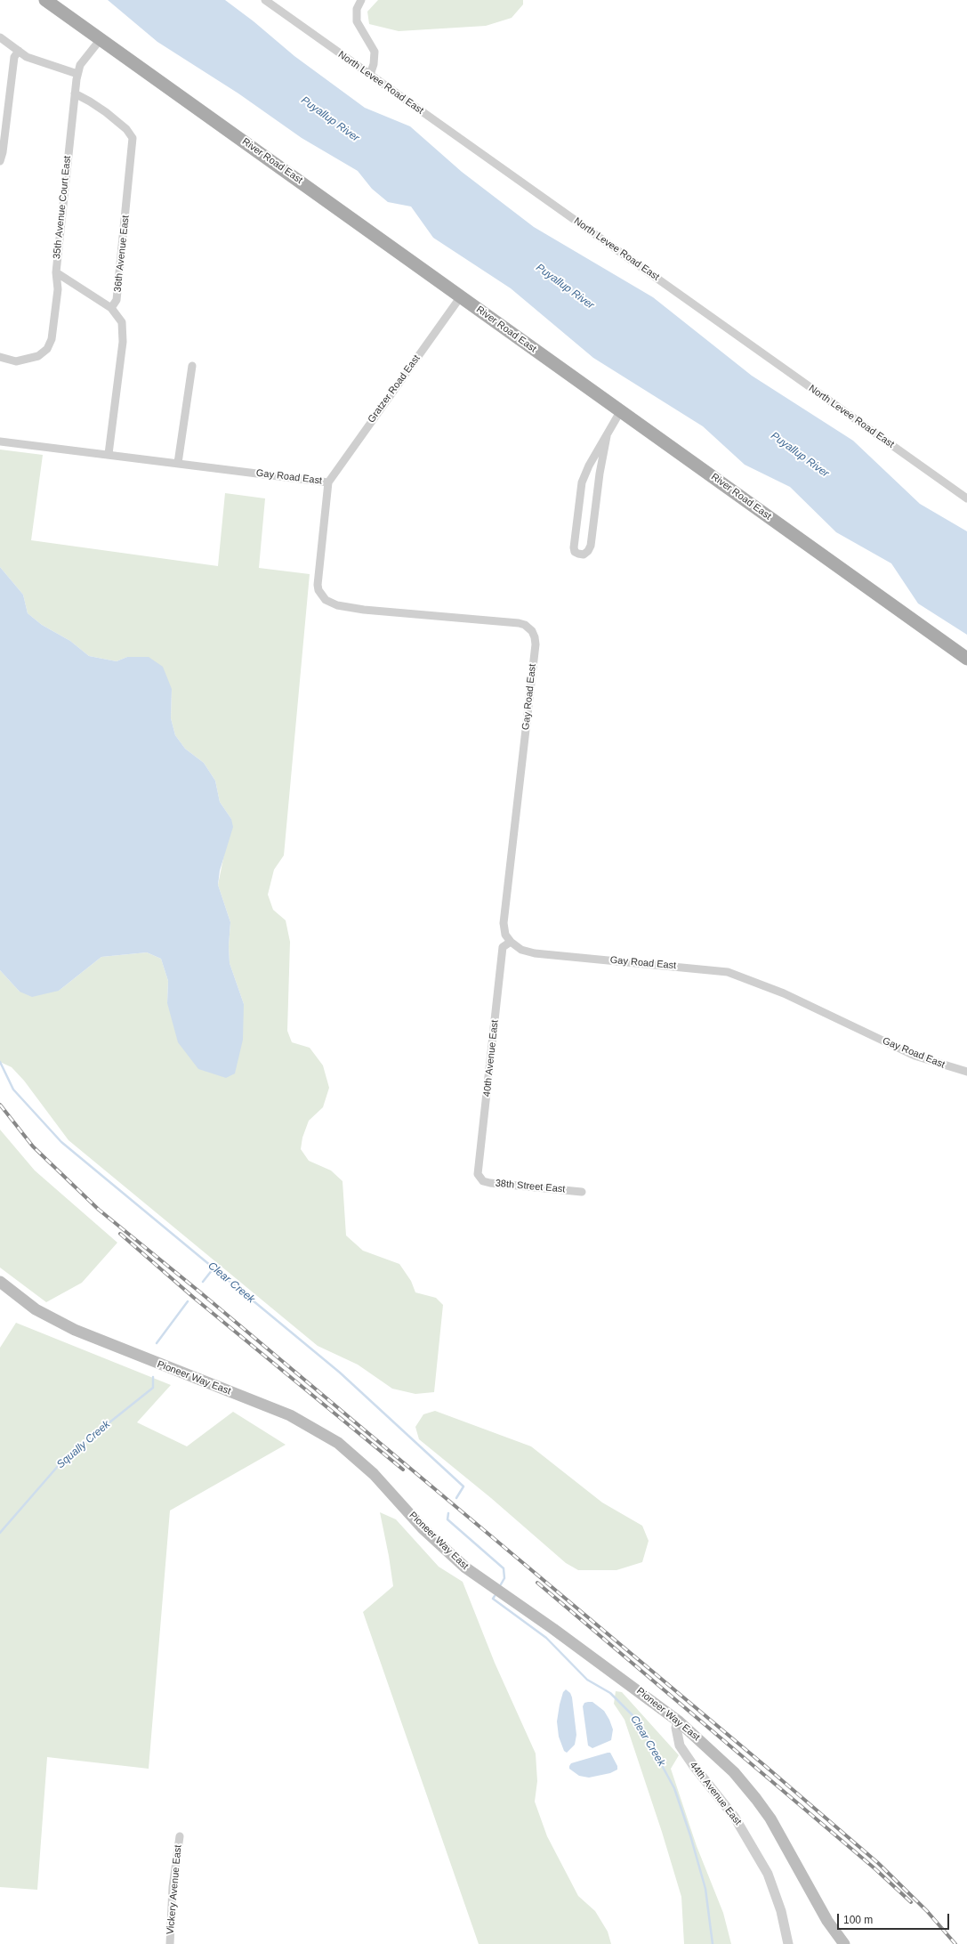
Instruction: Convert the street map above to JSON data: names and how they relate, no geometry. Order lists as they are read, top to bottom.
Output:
{
  "streets": {
    "main road": ["River Road East", "Pioneer Way East"],
    "street": [
      "North Levee Road East",
      "35th Avenue Court East",
      "36th Avenue East",
      "Gratzer Road East",
      "Gay Road East",
      "40th Avenue East",
      "38th Street East",
      "44th Avenue East",
      "Vickery Avenue East"
    ]
  },
  "crossings": [
    ["River Road East", "35th Avenue Court East"],
    ["River Road East", "Gratzer Road East"],
    ["35th Avenue Court East", "36th Avenue East"],
    ["Gratzer Road East", "Gay Road East"],
    ["Gay Road East", "40th Avenue East"],
    ["40th Avenue East", "38th Street East"],
    ["Pioneer Way East", "44th Avenue East"]
  ],
  "water": ["Puyallup River", "Clear Creek", "Squally Creek"],
  "scale_bar": "100 m"
}
